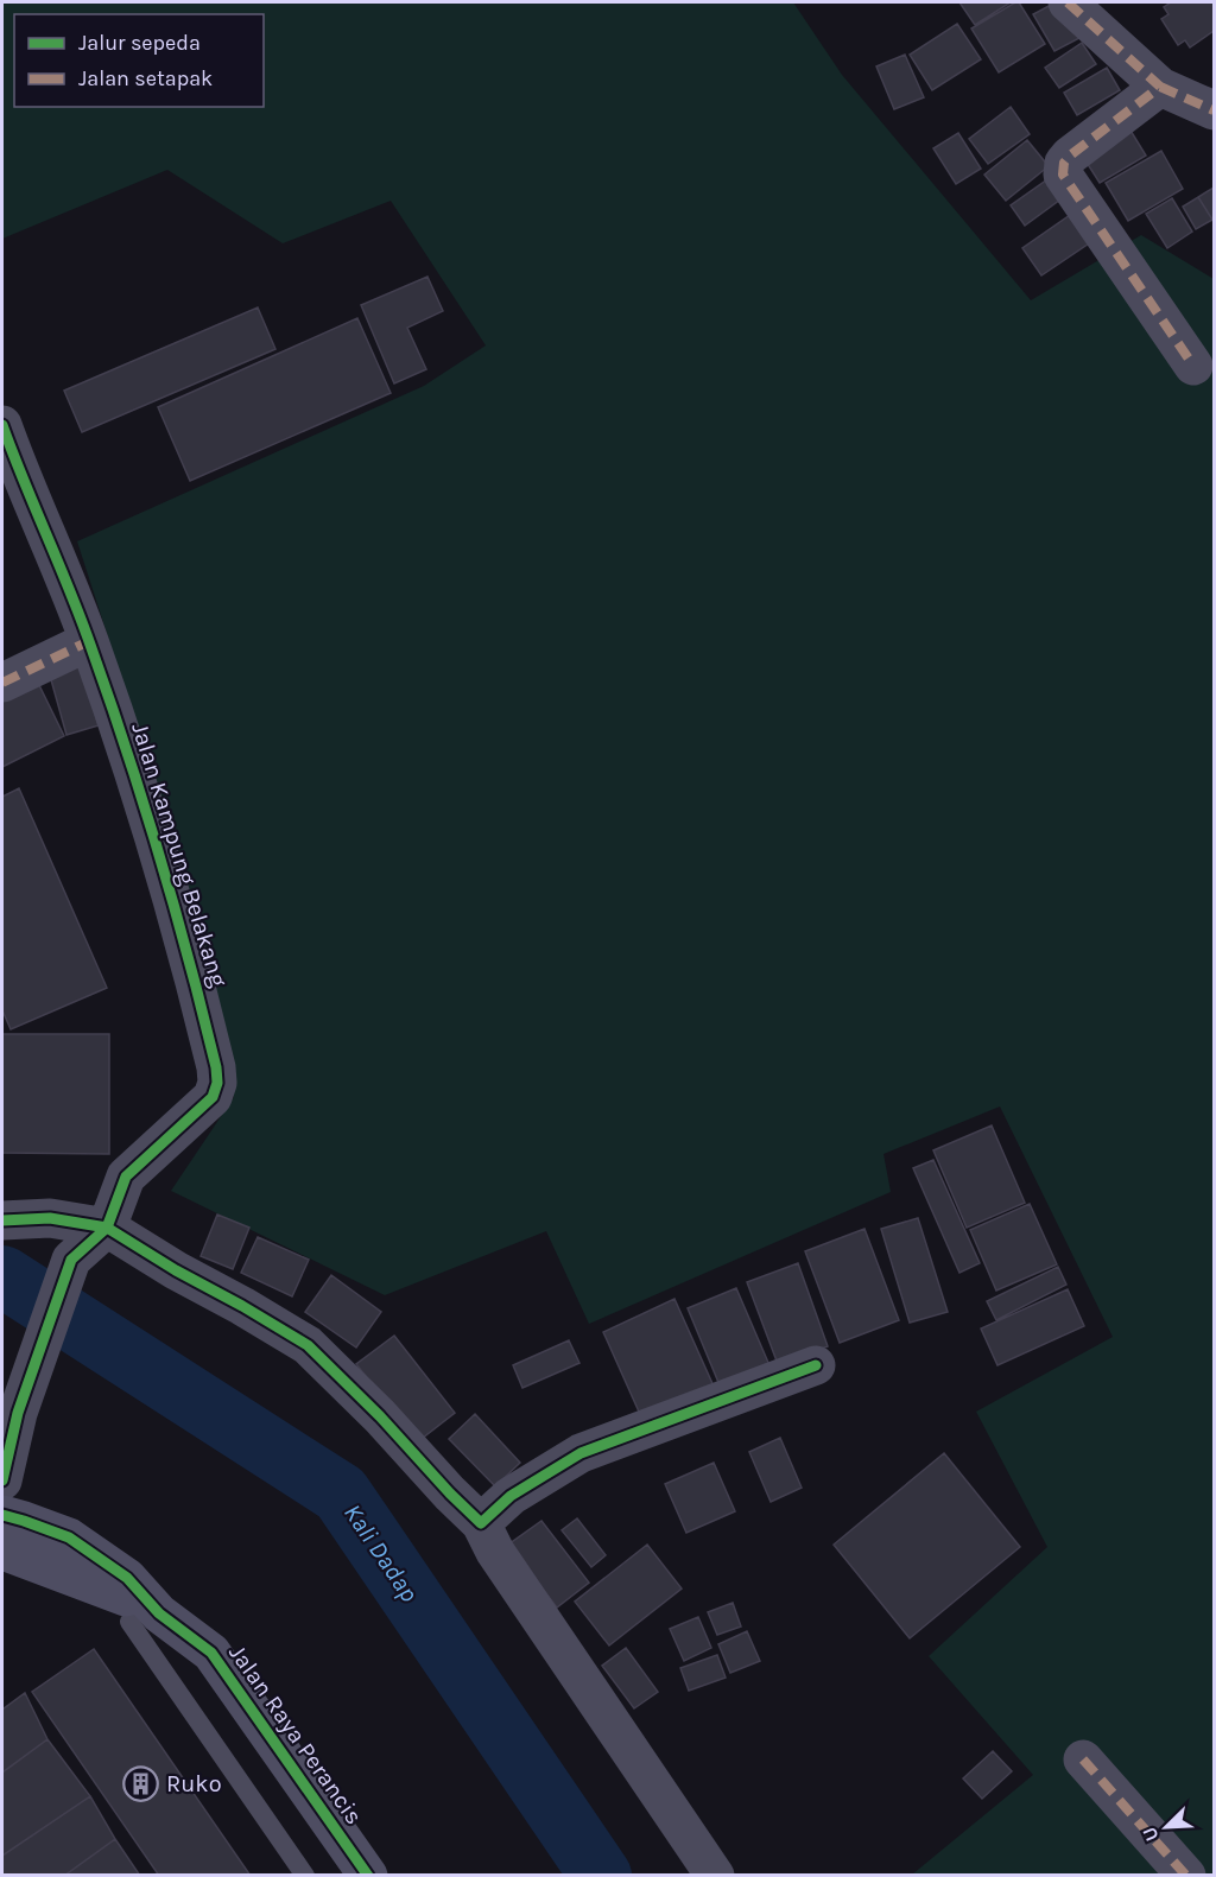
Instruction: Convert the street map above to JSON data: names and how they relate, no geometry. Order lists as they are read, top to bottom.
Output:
{
  "streets": {
    "street": ["Jalan Kampung Belakang", "Jalan Raya Perancis"]
  },
  "water": ["Kali Dadap"],
  "places": {
    "building": ["Ruko"]
  },
  "legend": ["Jalur sepeda", "Jalan setapak"],
  "north": "bottom left"
}
